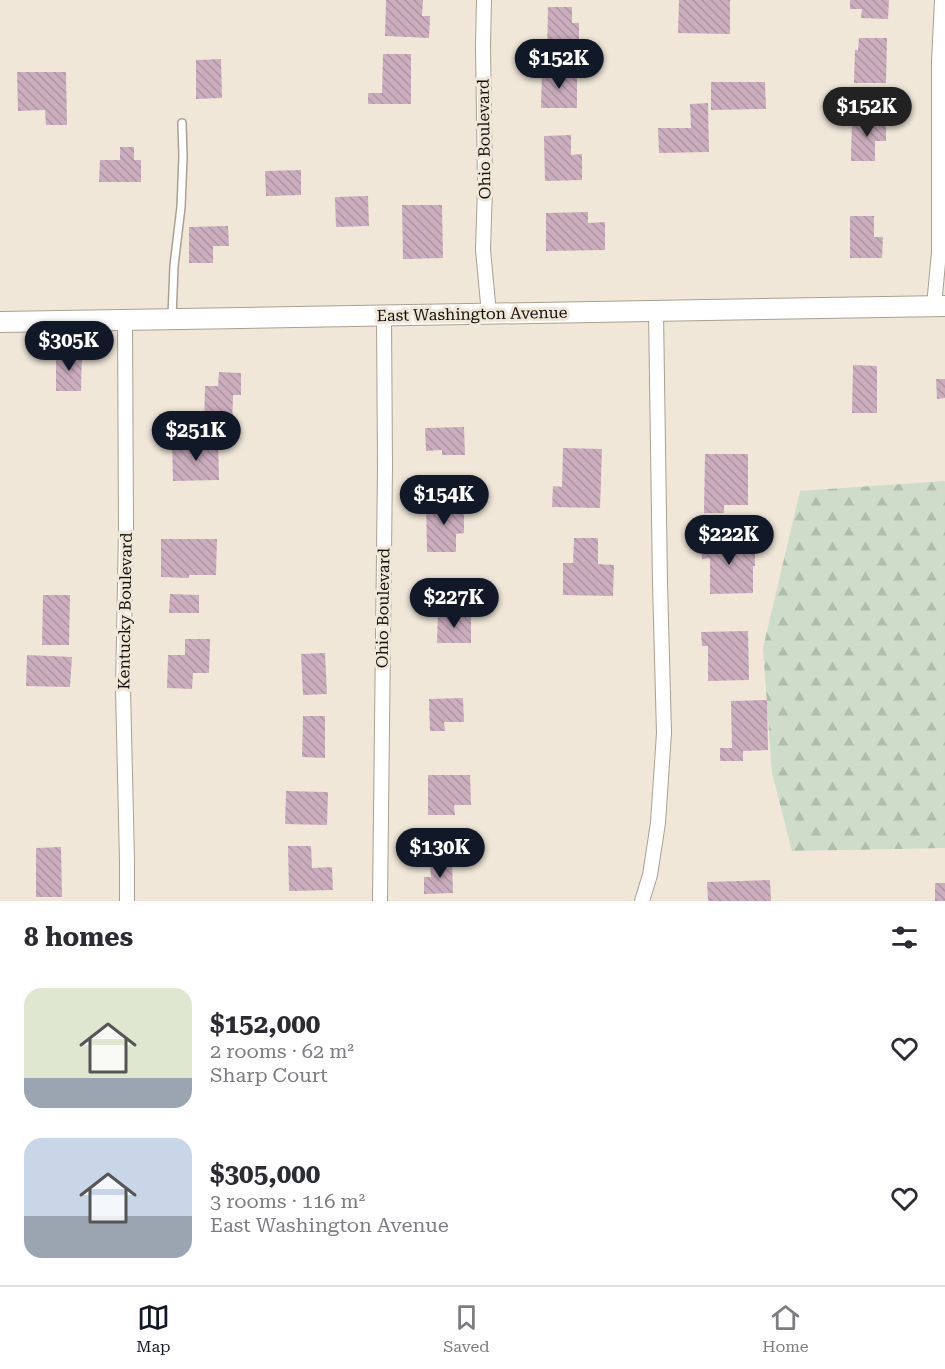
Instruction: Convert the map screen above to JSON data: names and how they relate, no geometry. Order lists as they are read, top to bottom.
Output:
{
  "streets": {
    "street": ["Ohio Boulevard", "East Washington Avenue", "Kentucky Boulevard"]
  },
  "crossings": [
    ["Ohio Boulevard", "East Washington Avenue"],
    ["East Washington Avenue", "Kentucky Boulevard"]
  ],
  "page": {
    "price": [
      "$152K",
      "$152K",
      "$305K",
      "$251K",
      "$154K",
      "$222K",
      "$227K",
      "$130K"
    ],
    "heading": "8 homes",
    "list": [
      {
        "name": "$152,000",
        "note": "2 rooms · 62 m² · Sharp Court"
      },
      {
        "name": "$305,000",
        "note": "3 rooms · 116 m² · East Washington Avenue"
      }
    ],
    "tabs": ["Map", "Saved", "Home"]
  }
}
